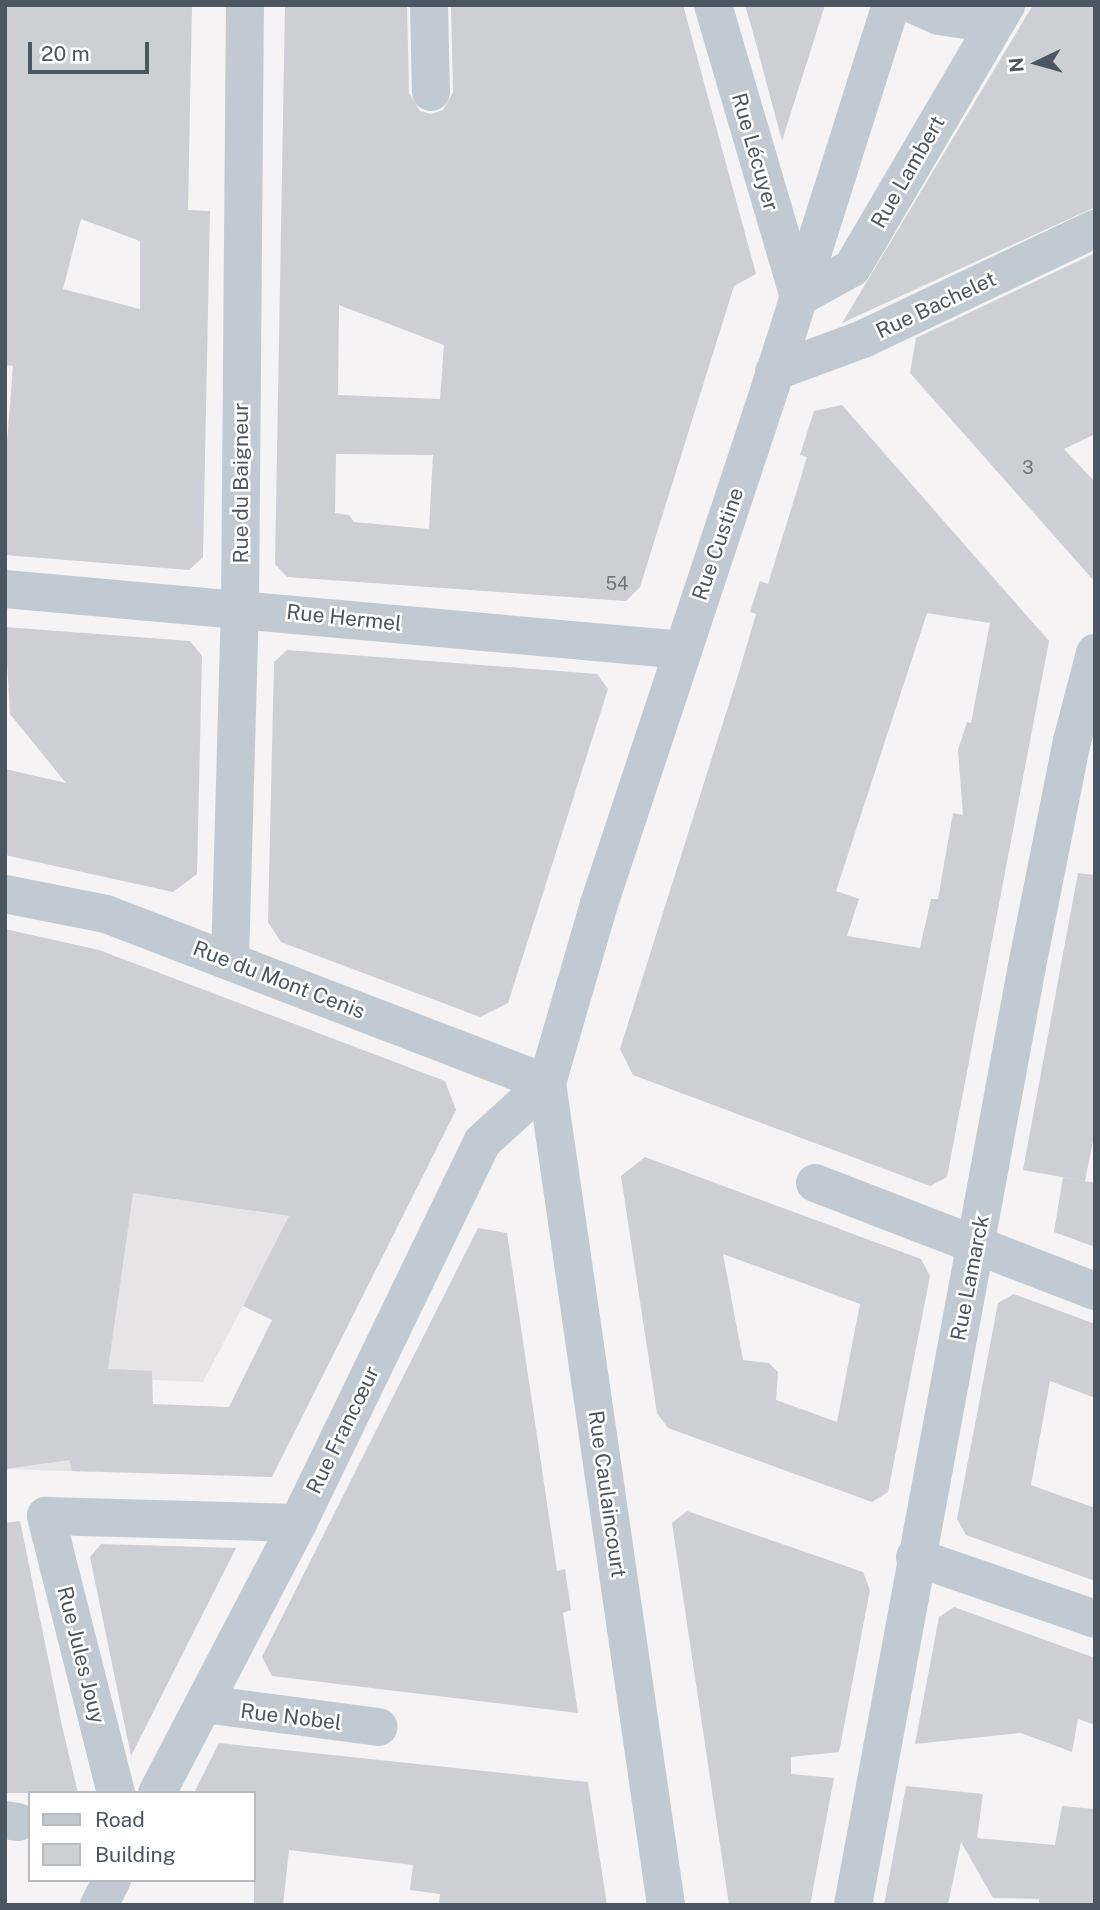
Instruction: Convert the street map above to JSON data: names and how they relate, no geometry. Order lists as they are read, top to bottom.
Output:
{
  "streets": {
    "street": [
      "Rue Lécuyer",
      "Rue Lambert",
      "Rue Bachelet",
      "Rue du Baigneur",
      "Rue Custine",
      "Rue Hermel",
      "Rue du Mont Cenis",
      "Rue Lamarck",
      "Rue Francœur",
      "Rue Caulaincourt",
      "Rue Jules Jouy",
      "Rue Nobel"
    ]
  },
  "crossings": [
    ["Rue Lécuyer", "Rue Lambert"],
    ["Rue Lécuyer", "Rue Custine"],
    ["Rue Lambert", "Rue Custine"],
    ["Rue Bachelet", "Rue Custine"],
    ["Rue du Baigneur", "Rue Hermel"],
    ["Rue du Baigneur", "Rue du Mont Cenis"],
    ["Rue Custine", "Rue Hermel"],
    ["Rue Custine", "Rue du Mont Cenis"],
    ["Rue Custine", "Rue Francœur"],
    ["Rue Custine", "Rue Caulaincourt"],
    ["Rue du Mont Cenis", "Rue Francœur"],
    ["Rue du Mont Cenis", "Rue Caulaincourt"],
    ["Rue Francœur", "Rue Caulaincourt"],
    ["Rue Francœur", "Rue Jules Jouy"],
    ["Rue Francœur", "Rue Nobel"]
  ],
  "house_numbers": ["3", "54"],
  "legend": ["Road", "Building"],
  "scale_bar": "20 m",
  "north": "left"
}
